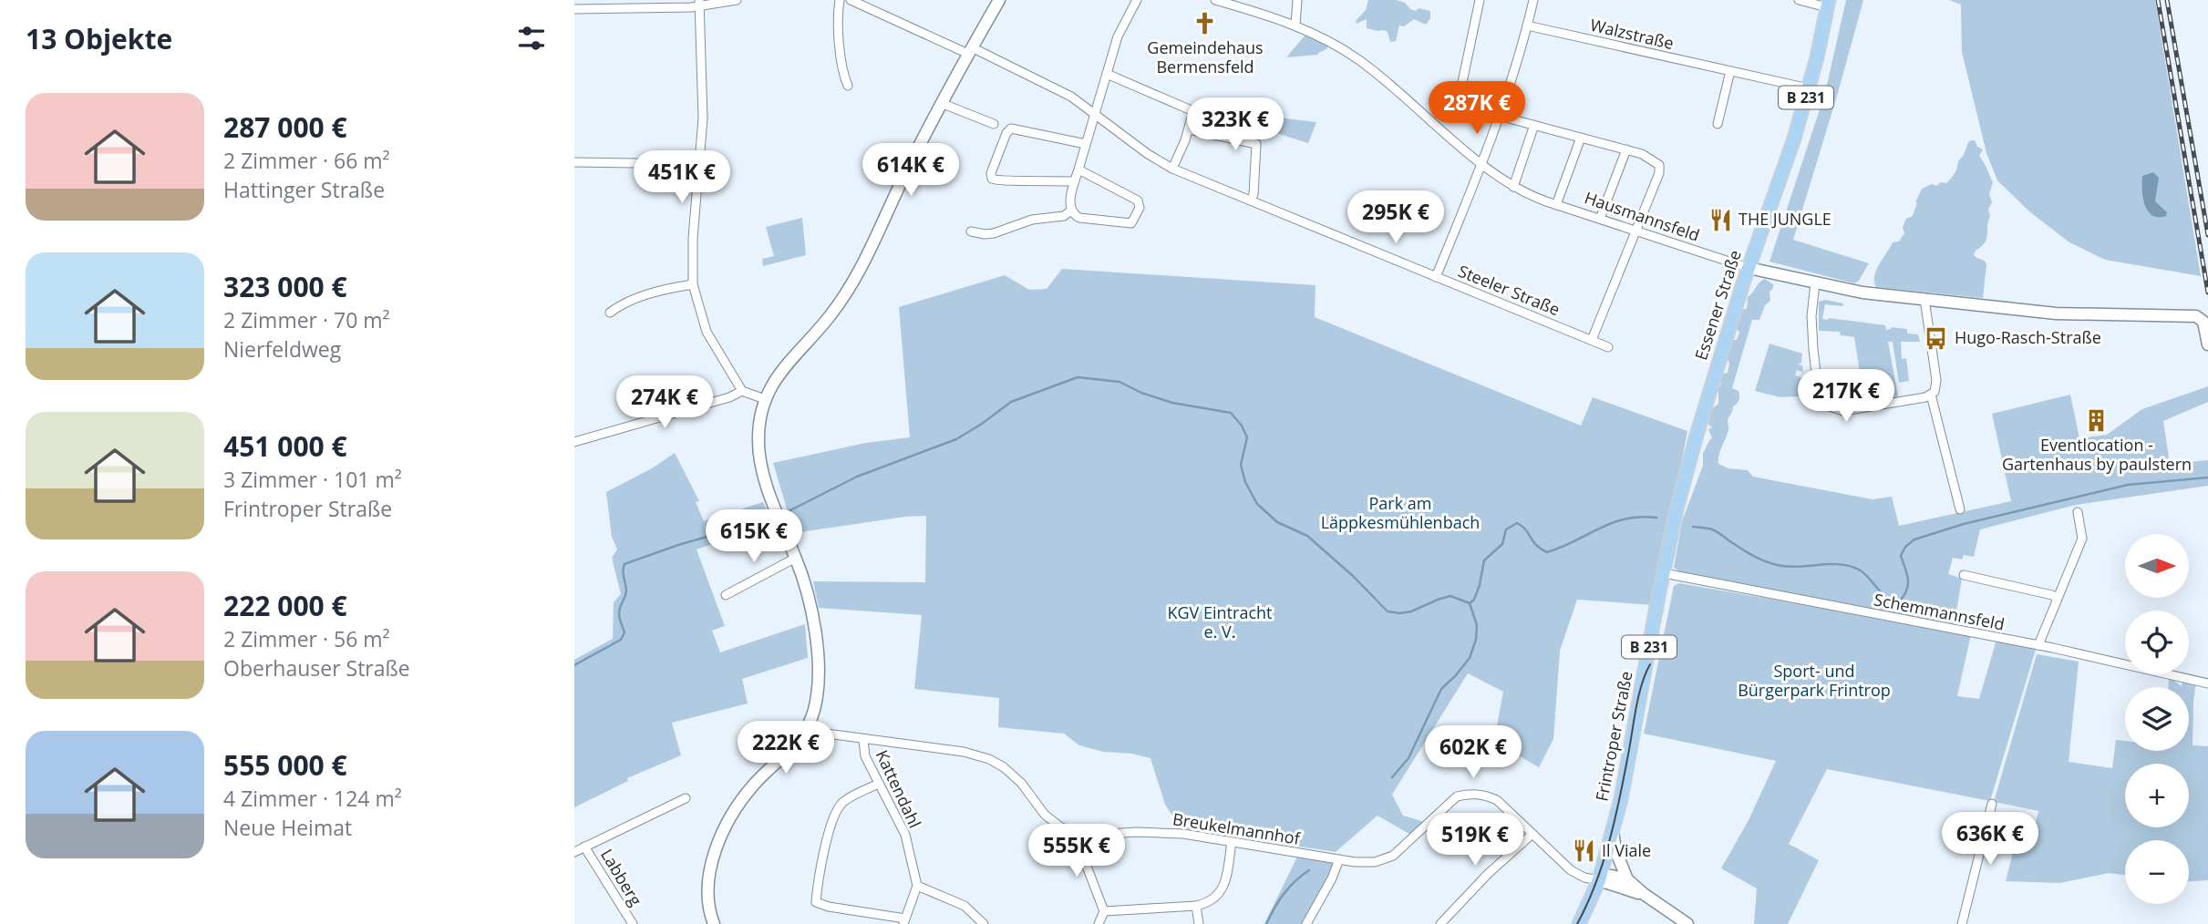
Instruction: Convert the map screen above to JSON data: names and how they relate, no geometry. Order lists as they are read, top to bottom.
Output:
{
  "streets": {
    "main road": ["B 231", "Essener Straße", "Frintroper Straße"],
    "street": [
      "Walzstraße",
      "Hausmannsfeld",
      "Steeler Straße",
      "Schemmannsfeld",
      "Kattendahl",
      "Breukelmannhof",
      "Labberg"
    ]
  },
  "crossings": [
    ["Walzstraße", "Essener Straße"],
    ["Hausmannsfeld", "Essener Straße"],
    ["Essener Straße", "Frintroper Straße"],
    ["Schemmannsfeld", "Frintroper Straße"],
    ["Frintroper Straße", "Breukelmannhof"],
    ["Kattendahl", "Breukelmannhof"]
  ],
  "parks": ["Park am Läppkesmühlenbach", "KGV Eintracht e. V.", "Sport- und Bürgerpark Frintrop"],
  "places": {
    "church": ["Gemeindehaus Bermensfeld"],
    "restaurant": ["THE JUNGLE", "Il Viale"],
    "bus stop": ["Hugo-Rasch-Straße"],
    "building": ["Eventlocation - Gartenhaus by paulstern"]
  },
  "north": "right",
  "page": {
    "heading": "13 Objekte",
    "list": [
      {
        "name": "287 000 €",
        "note": "2 Zimmer · 66 m² · Hattinger Straße"
      },
      {
        "name": "323 000 €",
        "note": "2 Zimmer · 70 m² · Nierfeldweg"
      },
      {
        "name": "451 000 €",
        "note": "3 Zimmer · 101 m² · Frintroper Straße"
      },
      {
        "name": "222 000 €",
        "note": "2 Zimmer · 56 m² · Oberhauser Straße"
      },
      {
        "name": "555 000 €",
        "note": "4 Zimmer · 124 m² · Neue Heimat"
      }
    ],
    "price": [
      "287K €",
      "323K €",
      "614K €",
      "451K €",
      "295K €",
      "217K €",
      "274K €",
      "615K €",
      "222K €",
      "602K €",
      "636K €",
      "519K €",
      "555K €"
    ],
    "map_buttons": ["+", "−"]
  }
}
